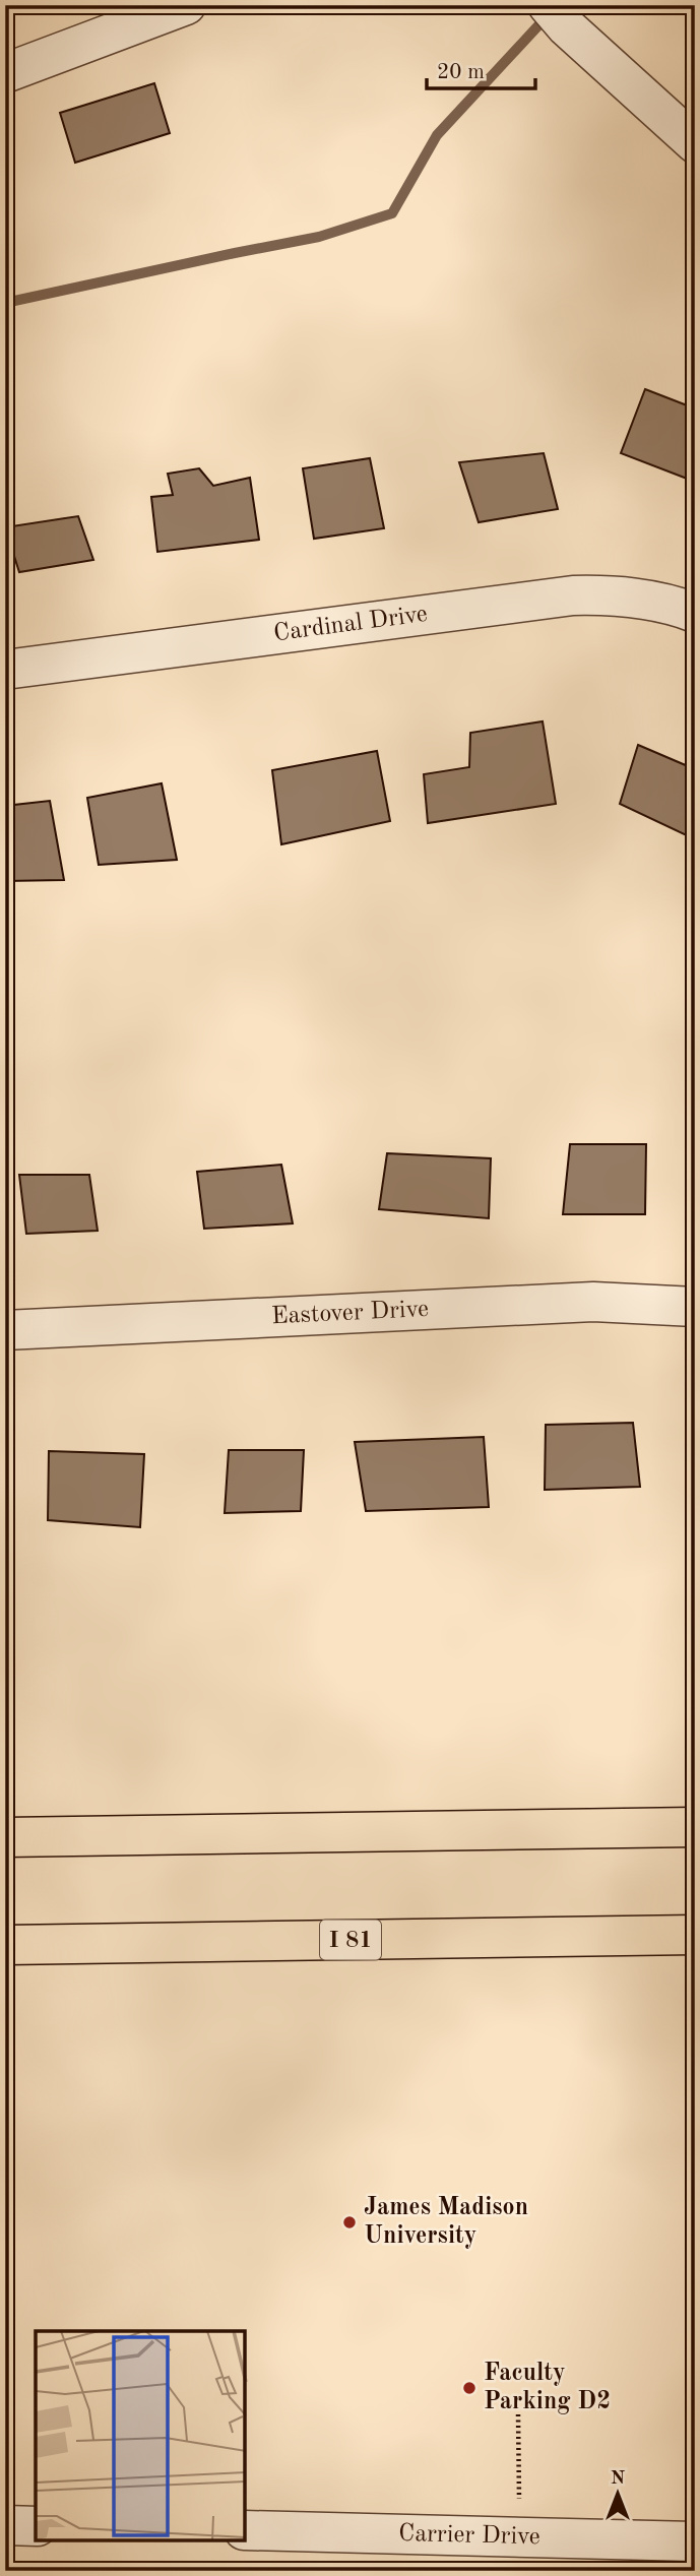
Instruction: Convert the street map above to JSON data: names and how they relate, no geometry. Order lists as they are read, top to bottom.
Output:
{
  "streets": {
    "highway": ["I 81"],
    "street": ["Cardinal Drive", "Eastover Drive", "Carrier Drive"]
  },
  "places": ["James Madison University", "Faculty Parking D2"],
  "scale_bar": "20 m",
  "north": "top"
}
